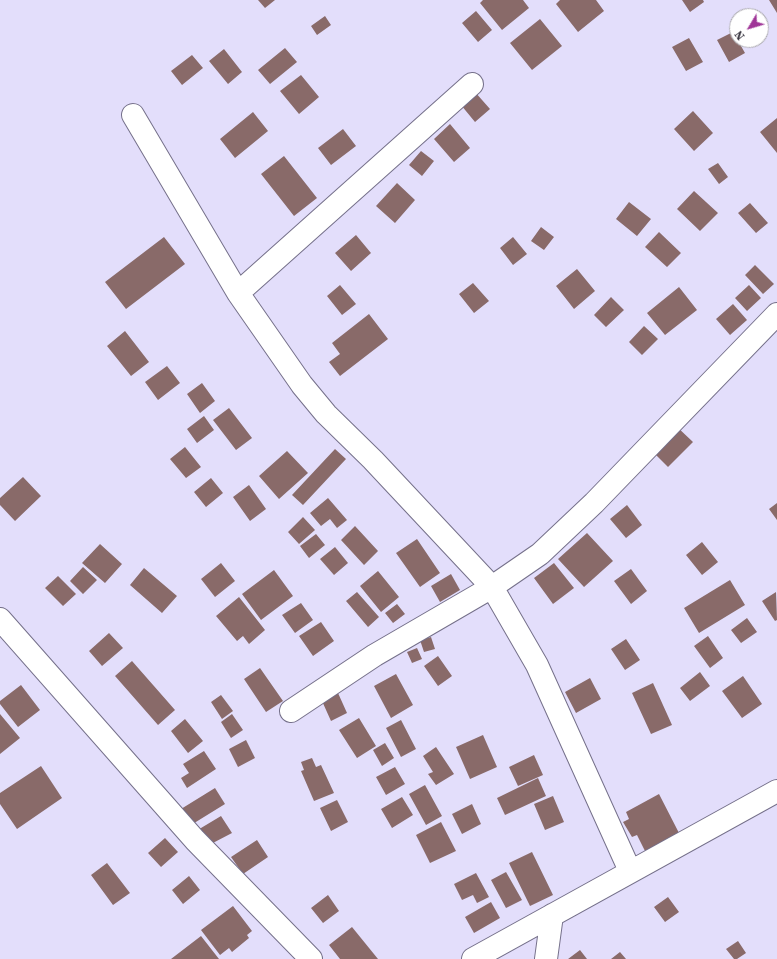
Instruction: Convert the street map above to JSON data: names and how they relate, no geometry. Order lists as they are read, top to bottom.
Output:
{
  "north": "bottom left"
}
